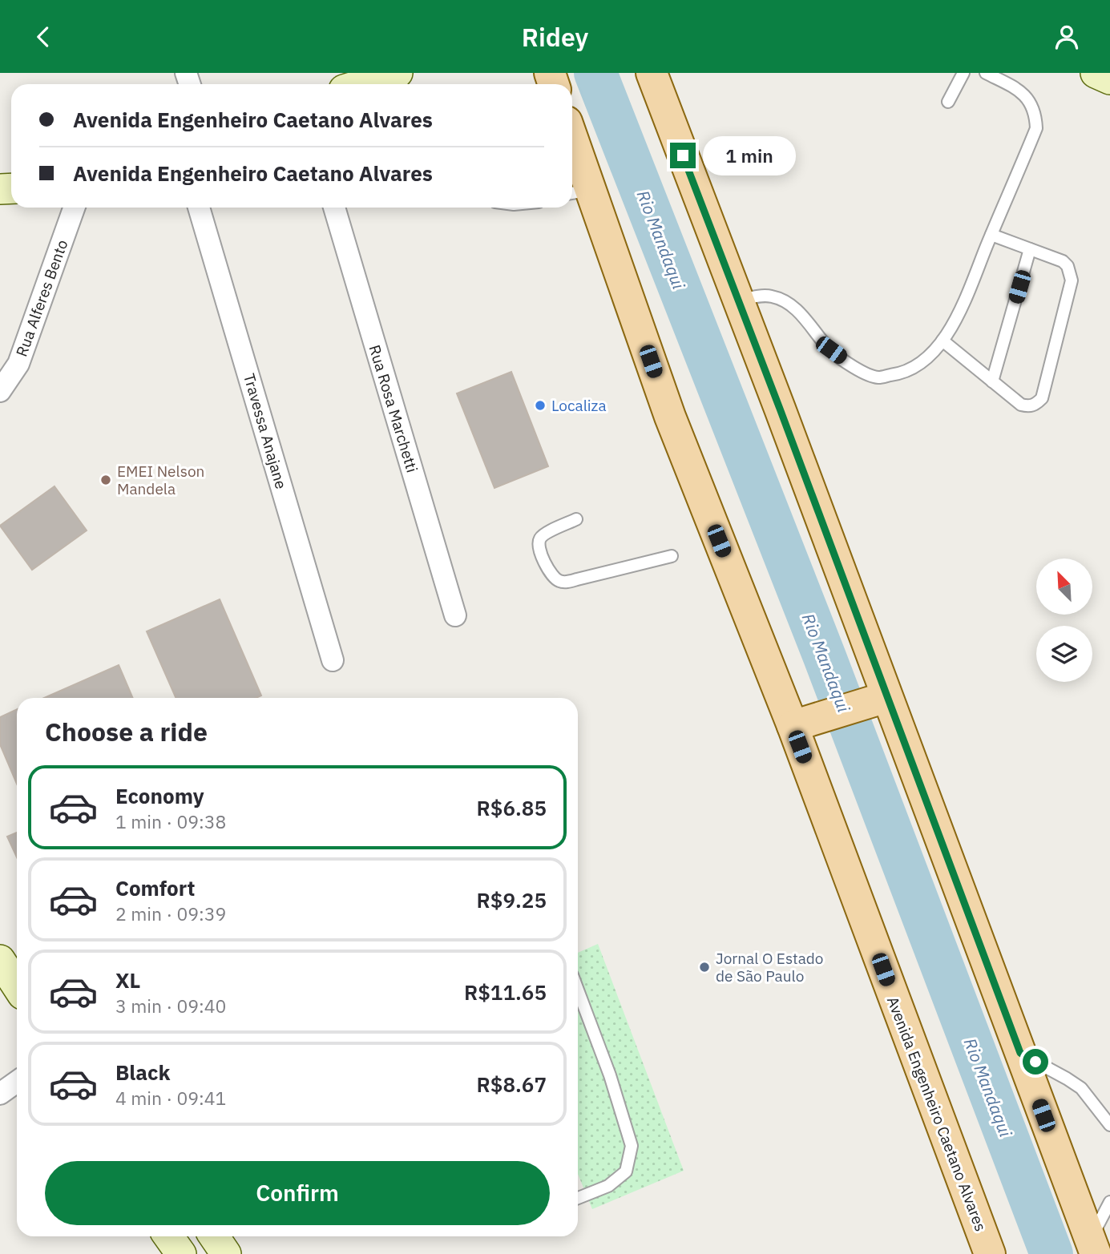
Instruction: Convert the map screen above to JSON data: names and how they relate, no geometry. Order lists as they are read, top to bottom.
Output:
{
  "streets": {
    "main road": ["Avenida Engenheiro Caetano Alvares"],
    "street": ["Rua Alferes Bento", "Rua Rosa Marchetti", "Travessa Anajane"]
  },
  "water": ["Rio Mandaqui"],
  "places": ["Localiza", "EMEI Nelson Mandela", "Jornal O Estado de São Paulo"],
  "north": "top left",
  "page": {
    "header": "Ridey",
    "banner": ["Avenida Engenheiro Caetano Alvares", "Avenida Engenheiro Caetano Alvares"],
    "bubble": "1 min",
    "heading": "Choose a ride",
    "list": [
      {
        "name": "Economy",
        "note": "1 min · 09:38",
        "value": "R$6.85"
      },
      {
        "name": "Comfort",
        "note": "2 min · 09:39",
        "value": "R$9.25"
      },
      {
        "name": "XL",
        "note": "3 min · 09:40",
        "value": "R$11.65"
      },
      {
        "name": "Black",
        "note": "4 min · 09:41",
        "value": "R$8.67"
      }
    ],
    "buttons": "Confirm"
  }
}
